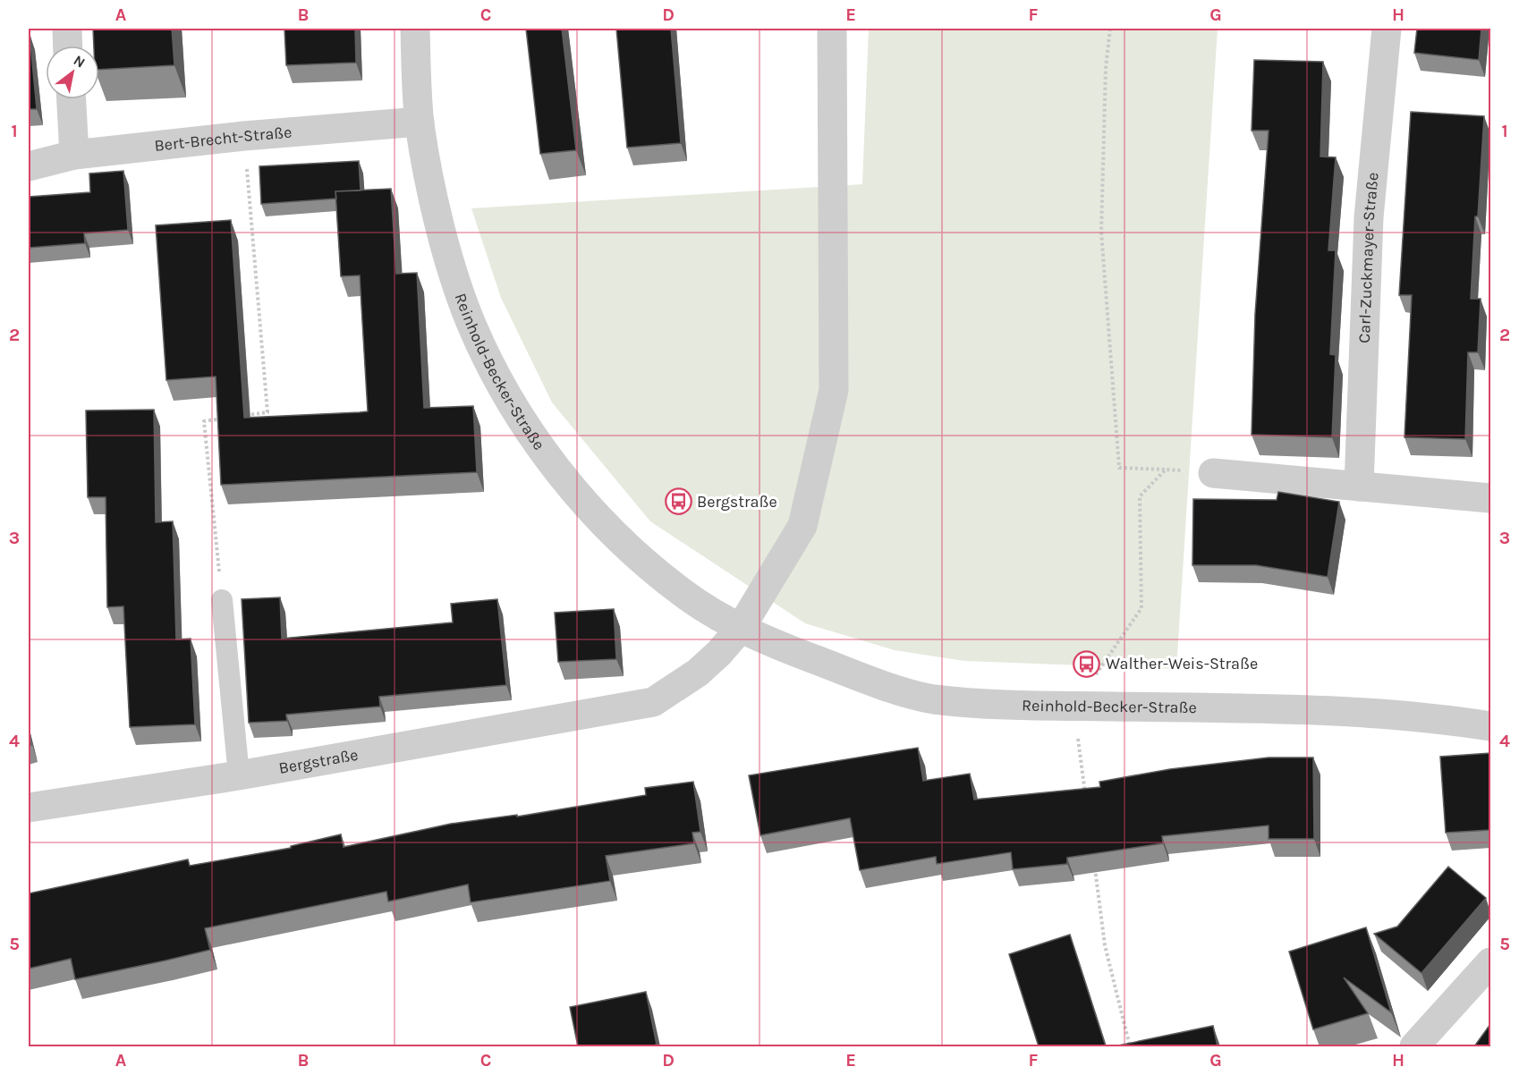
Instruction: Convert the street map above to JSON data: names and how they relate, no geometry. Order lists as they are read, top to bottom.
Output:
{
  "streets": {
    "street": [
      "Bert-Brecht-Straße",
      "Carl-Zuckmayer-Straße",
      "Reinhold-Becker-Straße",
      "Bergstraße"
    ]
  },
  "crossings": [
    ["Bert-Brecht-Straße", "Reinhold-Becker-Straße"],
    ["Reinhold-Becker-Straße", "Bergstraße"]
  ],
  "places": {
    "bus stop": ["Bergstraße", "Walther-Weis-Straße"]
  },
  "north": "top right",
  "grid": {
    "columns": [
      "A",
      "B",
      "C",
      "D",
      "E",
      "F",
      "G",
      "H"
    ],
    "rows": [
      "1",
      "2",
      "3",
      "4",
      "5"
    ]
  }
}
